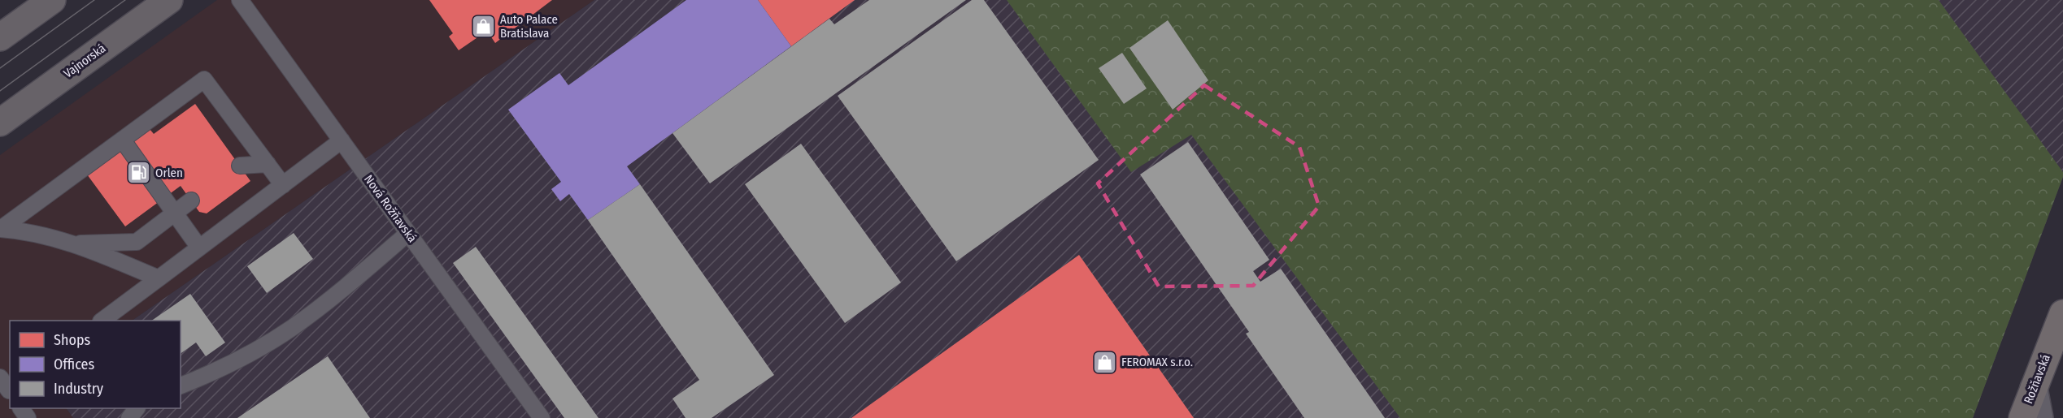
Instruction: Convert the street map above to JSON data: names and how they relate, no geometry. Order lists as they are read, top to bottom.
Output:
{
  "streets": {
    "main road": ["Vajnorská", "Rožňavská"],
    "lane": ["Nová Rožňavská"]
  },
  "places": {
    "shop": ["Auto Palace Bratislava", "FEROMAX s.r.o."],
    "fuel station": ["Orlen"]
  },
  "legend": ["Shops", "Offices", "Industry"]
}
